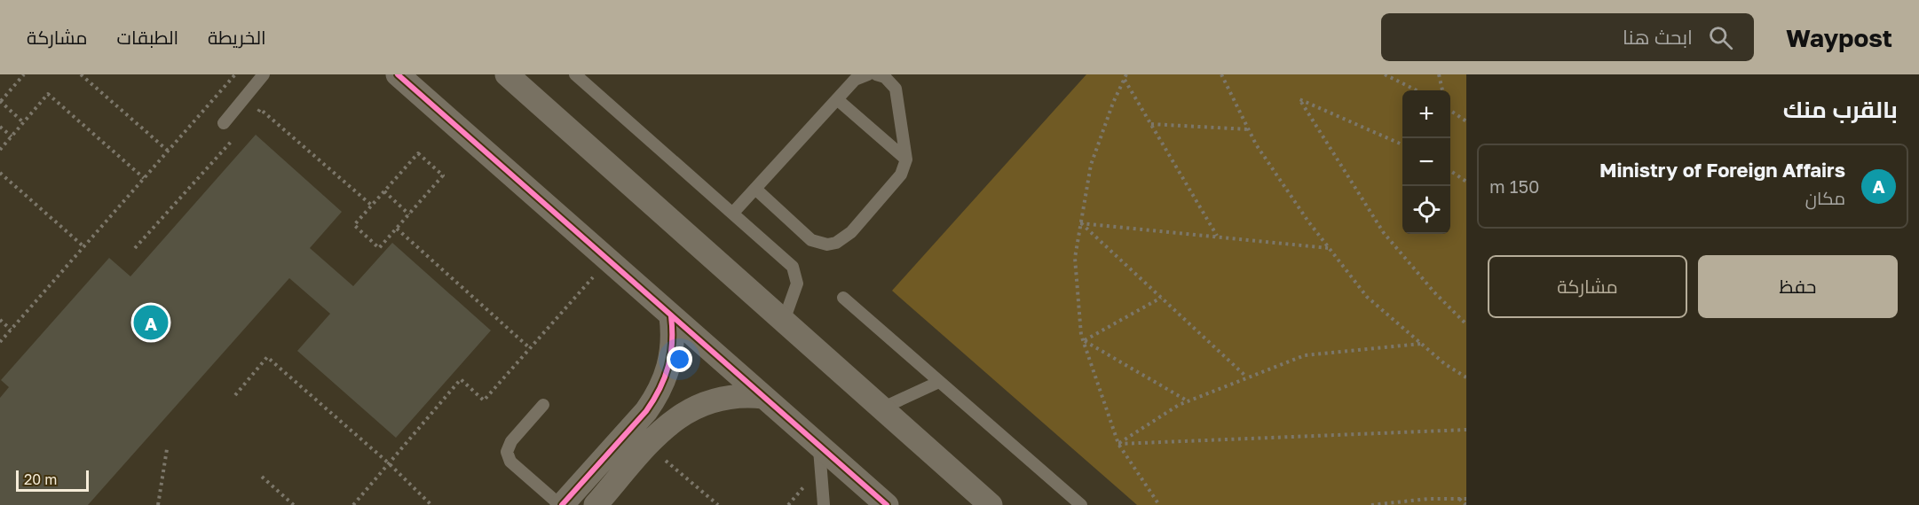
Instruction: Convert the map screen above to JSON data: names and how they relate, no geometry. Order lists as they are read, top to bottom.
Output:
{
  "scale_bar": "20 m",
  "page": {
    "header": "Waypost",
    "search": "ابحث هنا",
    "nav": ["الخريطة", "الطبقات", "مشاركة"],
    "heading": "بالقرب منك",
    "map_buttons": ["+", "−"],
    "list": [
      {
        "mark": "A",
        "name": "Ministry of Foreign Affairs",
        "note": "مكان",
        "value": "150 m"
      }
    ],
    "buttons": ["حفظ", "مشاركة"],
    "pins": "A",
    "scale": "20 m"
  }
}
